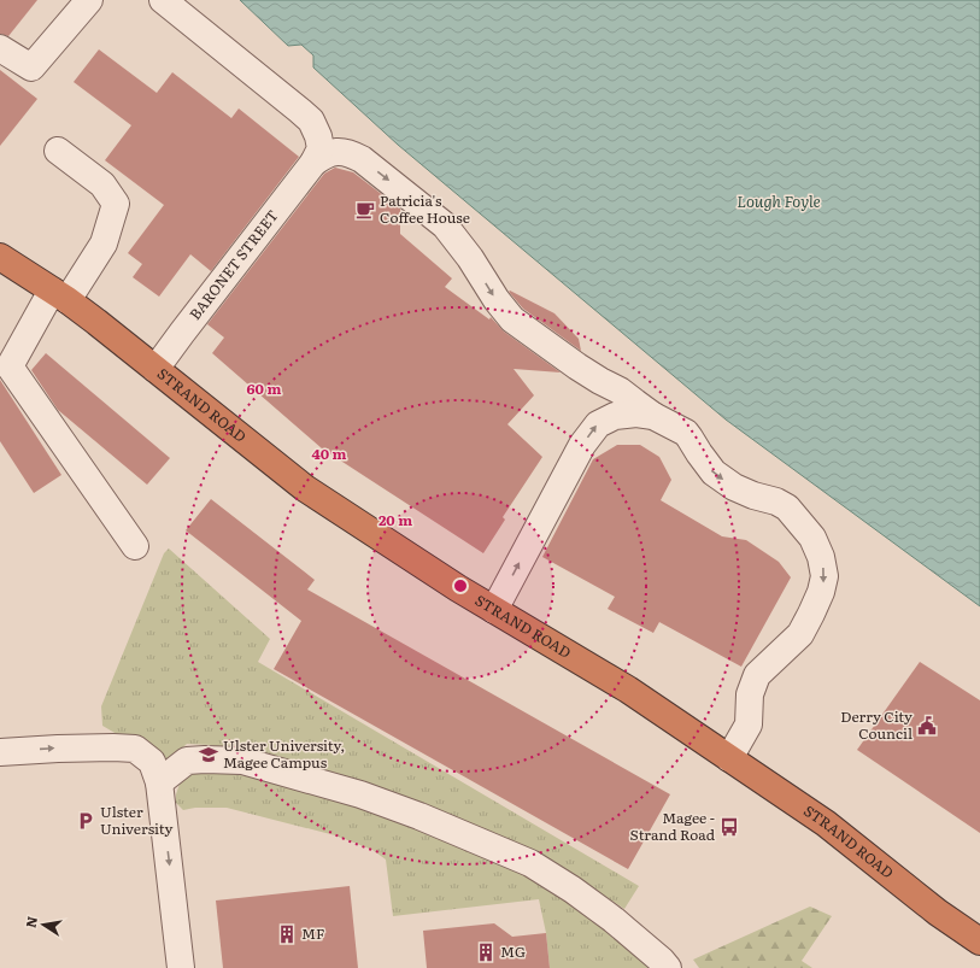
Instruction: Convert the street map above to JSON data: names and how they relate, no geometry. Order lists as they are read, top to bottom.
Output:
{
  "streets": {
    "highway": ["STRAND ROAD"],
    "street": ["BARONET STREET"]
  },
  "crossings": [
    ["BARONET STREET", "STRAND ROAD"]
  ],
  "water": ["Lough Foyle"],
  "places": {
    "cafe": ["Patricia's Coffee House"],
    "public building": ["Derry City Council"],
    "school or university": ["Ulster University, Magee Campus"],
    "parking": ["Ulster University"],
    "bus stop": ["Magee - Strand Road"],
    "building": ["MF", "MG"]
  },
  "north": "left",
  "rings": ["60 m", "40 m", "20 m"]
}
